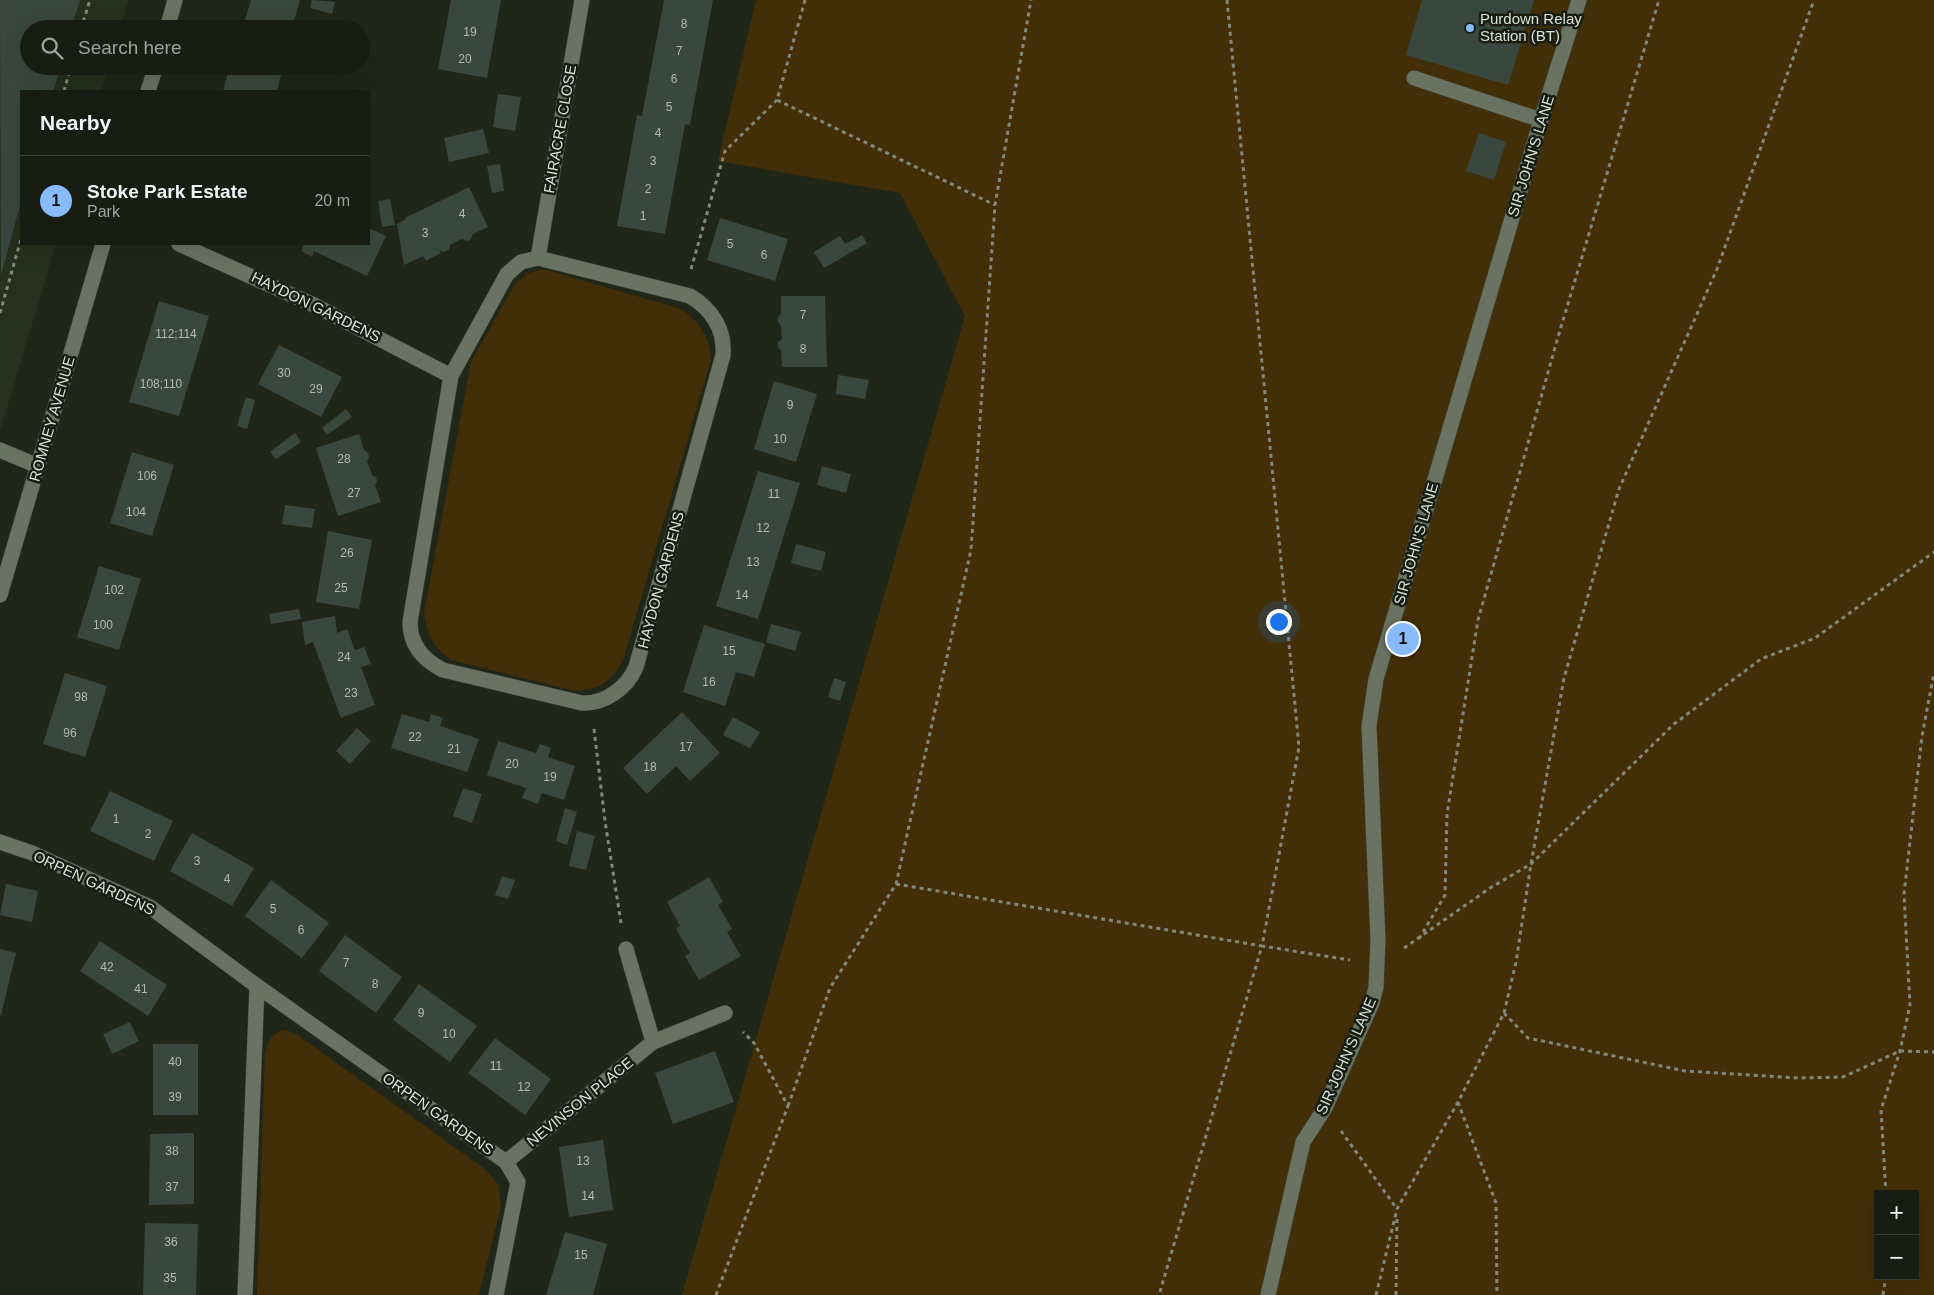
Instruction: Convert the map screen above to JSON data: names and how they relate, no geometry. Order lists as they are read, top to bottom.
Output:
{
  "streets": {
    "street": [
      "FAIRACRE CLOSE",
      "SIR JOHN'S LANE",
      "HAYDON GARDENS",
      "ROMNEY AVENUE",
      "ORPEN GARDENS",
      "NEVINSON PLACE"
    ]
  },
  "crossings": [
    ["FAIRACRE CLOSE", "HAYDON GARDENS"],
    ["ORPEN GARDENS", "NEVINSON PLACE"]
  ],
  "places": ["Purdown Relay Station (BT)"],
  "house_numbers": [
    "8",
    "19",
    "7",
    "20",
    "6",
    "5",
    "4",
    "3",
    "2",
    "4",
    "1",
    "3",
    "5",
    "6",
    "7",
    "112;114",
    "8",
    "30",
    "108;110",
    "29",
    "9",
    "10",
    "28",
    "106",
    "27",
    "11",
    "104",
    "12",
    "26",
    "13",
    "25",
    "102",
    "14",
    "100",
    "15",
    "24",
    "16",
    "23",
    "98",
    "96",
    "22",
    "17",
    "21",
    "20",
    "18",
    "19",
    "1",
    "2",
    "3",
    "4",
    "5",
    "6",
    "7",
    "42",
    "8",
    "41",
    "9",
    "10",
    "40",
    "11",
    "12",
    "39",
    "38",
    "13",
    "37",
    "14",
    "36",
    "15",
    "35"
  ],
  "page": {
    "search": "Search here",
    "heading": "Nearby",
    "list": [
      {
        "mark": "1",
        "name": "Stoke Park Estate",
        "note": "Park",
        "value": "20 m"
      }
    ],
    "pins": "1",
    "map_buttons": ["+", "−"]
  }
}
